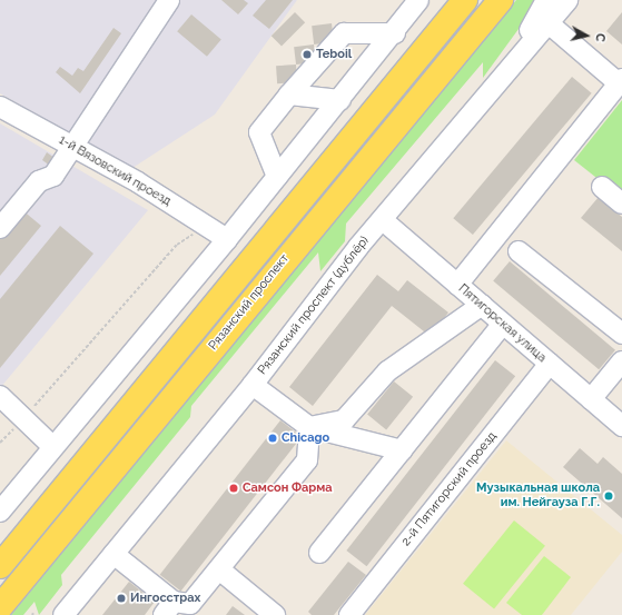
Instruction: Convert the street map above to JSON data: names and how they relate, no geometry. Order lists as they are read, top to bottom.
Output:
{
  "streets": {
    "main road": ["Рязанский проспект"],
    "street": [
      "1-й Вязовский проезд",
      "Рязанский проспект (дублёр)",
      "Пятигорская улица",
      "2-й Пятигорский проезд"
    ]
  },
  "crossings": [
    ["Рязанский проспект (дублёр)", "Пятигорская улица"],
    ["Пятигорская улица", "2-й Пятигорский проезд"]
  ],
  "places": [
    "Teboil",
    "Chicago",
    "Самсон Фарма",
    "Музыкальная школа им. Нейгауза Г.Г.",
    "Ингосстрах"
  ],
  "north": "right"
}
